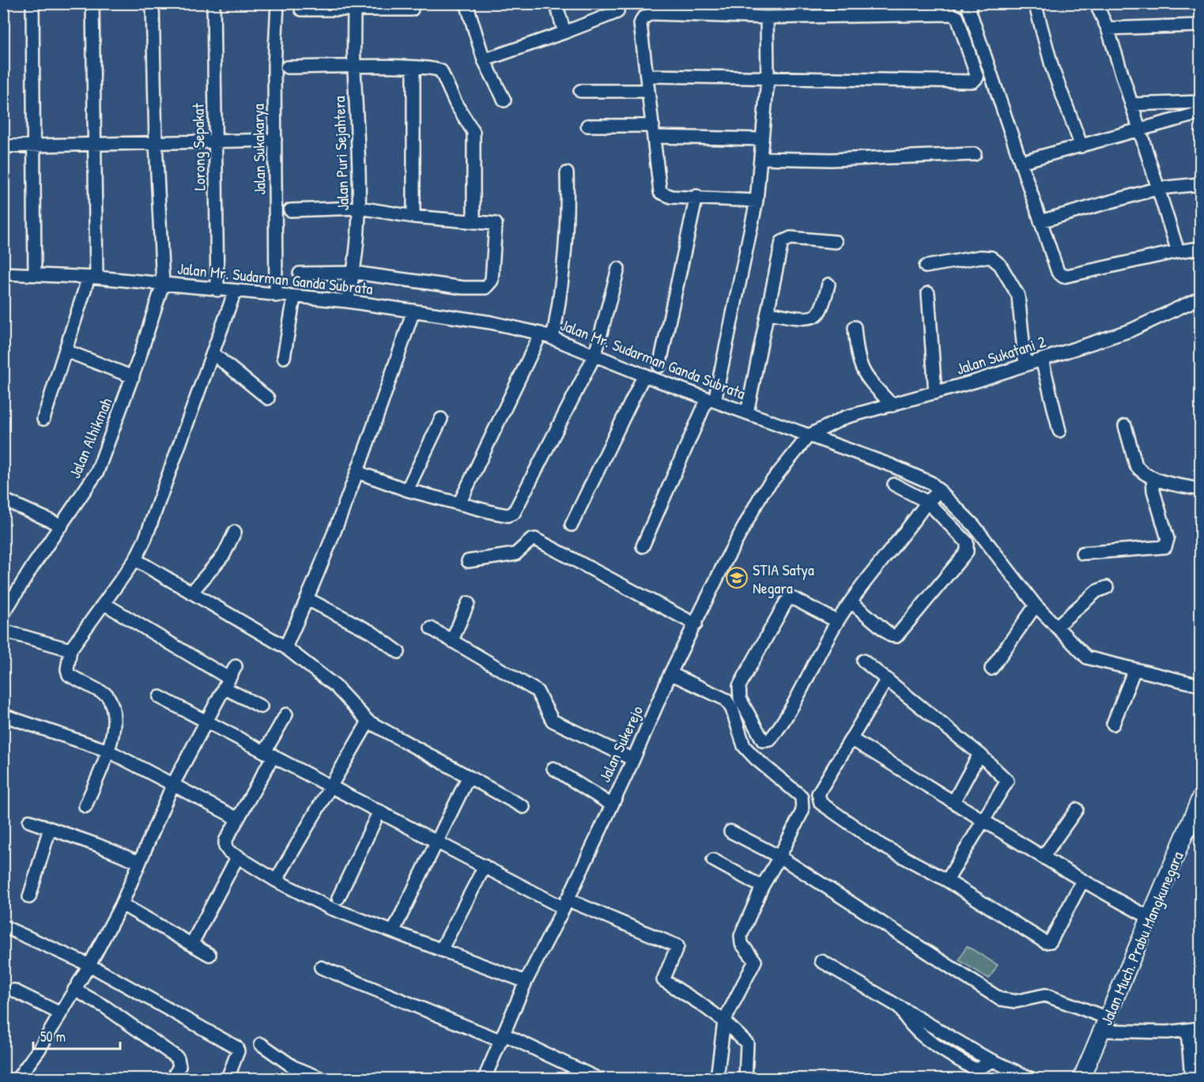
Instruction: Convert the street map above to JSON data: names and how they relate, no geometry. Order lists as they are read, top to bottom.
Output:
{
  "streets": {
    "main road": ["Jalan Much. Prabu Mangkunegara"],
    "street": [
      "Lorong Sepakat",
      "Jalan Sukakarya",
      "Jalan Puri Sejahtera",
      "Jalan Mr. Sudarman Ganda Subrata",
      "Jalan Sukatani 2",
      "Jalan Alhikmah",
      "Jalan Sukerejo"
    ]
  },
  "crossings": [
    ["Lorong Sepakat", "Jalan Mr. Sudarman Ganda Subrata"],
    ["Jalan Sukakarya", "Jalan Mr. Sudarman Ganda Subrata"],
    ["Jalan Puri Sejahtera", "Jalan Mr. Sudarman Ganda Subrata"],
    ["Jalan Mr. Sudarman Ganda Subrata", "Jalan Sukatani 2"],
    ["Jalan Mr. Sudarman Ganda Subrata", "Jalan Alhikmah"],
    ["Jalan Mr. Sudarman Ganda Subrata", "Jalan Sukerejo"],
    ["Jalan Sukatani 2", "Jalan Sukerejo"]
  ],
  "places": {
    "school or university": ["STIA Satya Negara"]
  },
  "scale_bar": "50 m"
}
